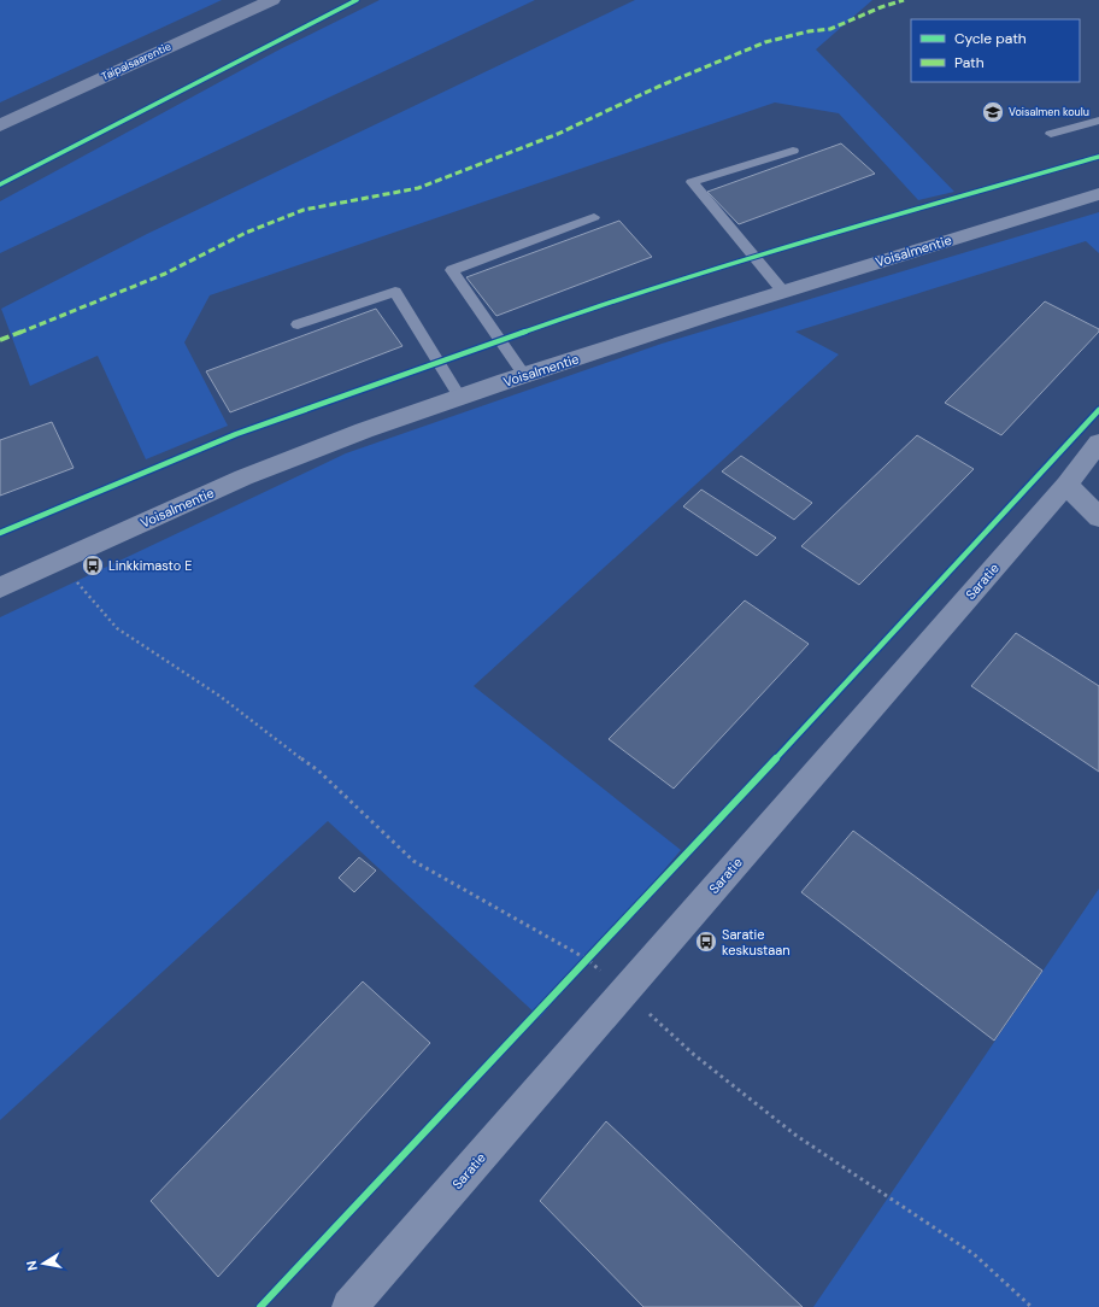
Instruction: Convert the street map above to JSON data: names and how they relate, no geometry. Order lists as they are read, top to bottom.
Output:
{
  "streets": {
    "main road": ["Taipalsaarentie"],
    "street": ["Voisalmentie", "Saratie"]
  },
  "places": {
    "school or university": ["Voisalmen koulu"],
    "bus stop": ["Linkkimasto E", "Saratie keskustaan"]
  },
  "legend": ["Cycle path", "Path"],
  "north": "left"
}
